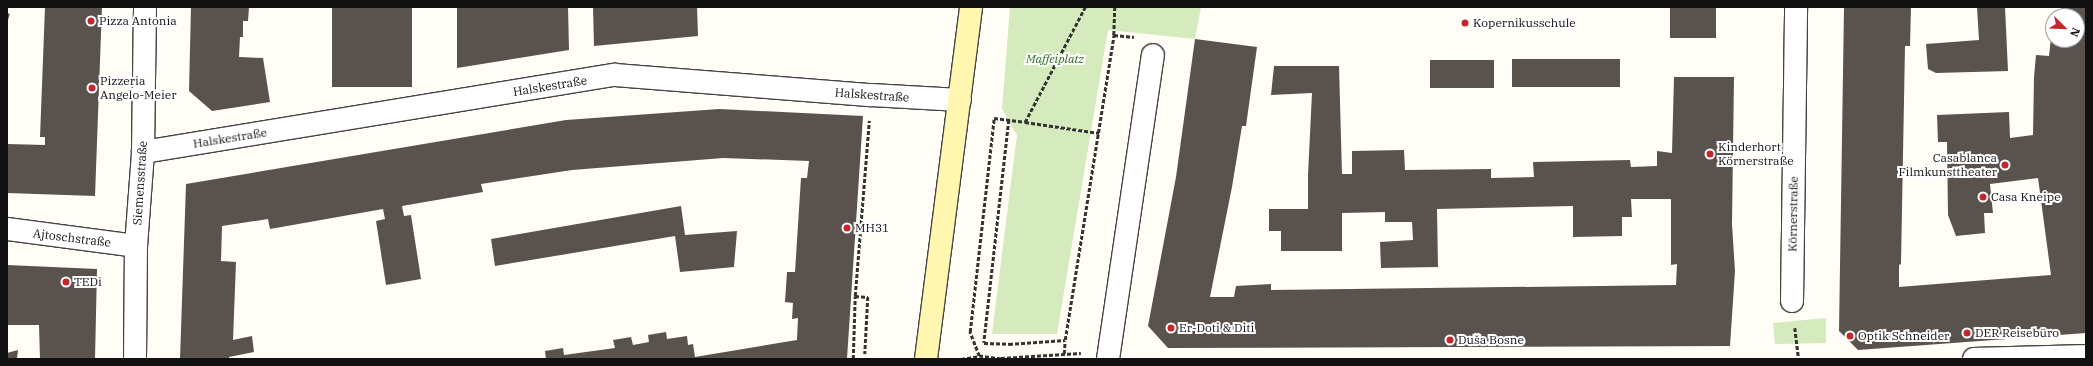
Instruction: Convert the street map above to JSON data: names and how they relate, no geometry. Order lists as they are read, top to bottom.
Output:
{
  "streets": {
    "street": [
      "Halskestraße",
      "Siemensstraße",
      "Körnerstraße",
      "Ajtoschstraße"
    ]
  },
  "crossings": [
    ["Halskestraße", "Siemensstraße"],
    ["Siemensstraße", "Ajtoschstraße"]
  ],
  "parks": ["Maffeiplatz"],
  "places": [
    "Pizza Antonia",
    "Kopernikusschule",
    "Pizzeria Angelo-Meier",
    "Kinderhort Körnerstraße",
    "Casablanca Filmkunsttheater",
    "Casa Kneipe",
    "MH31",
    "TEDi",
    "Er-Doti & Diti",
    "DER Reisebüro",
    "Optik Schneider",
    "Duša Bosne"
  ],
  "north": "bottom right"
}
